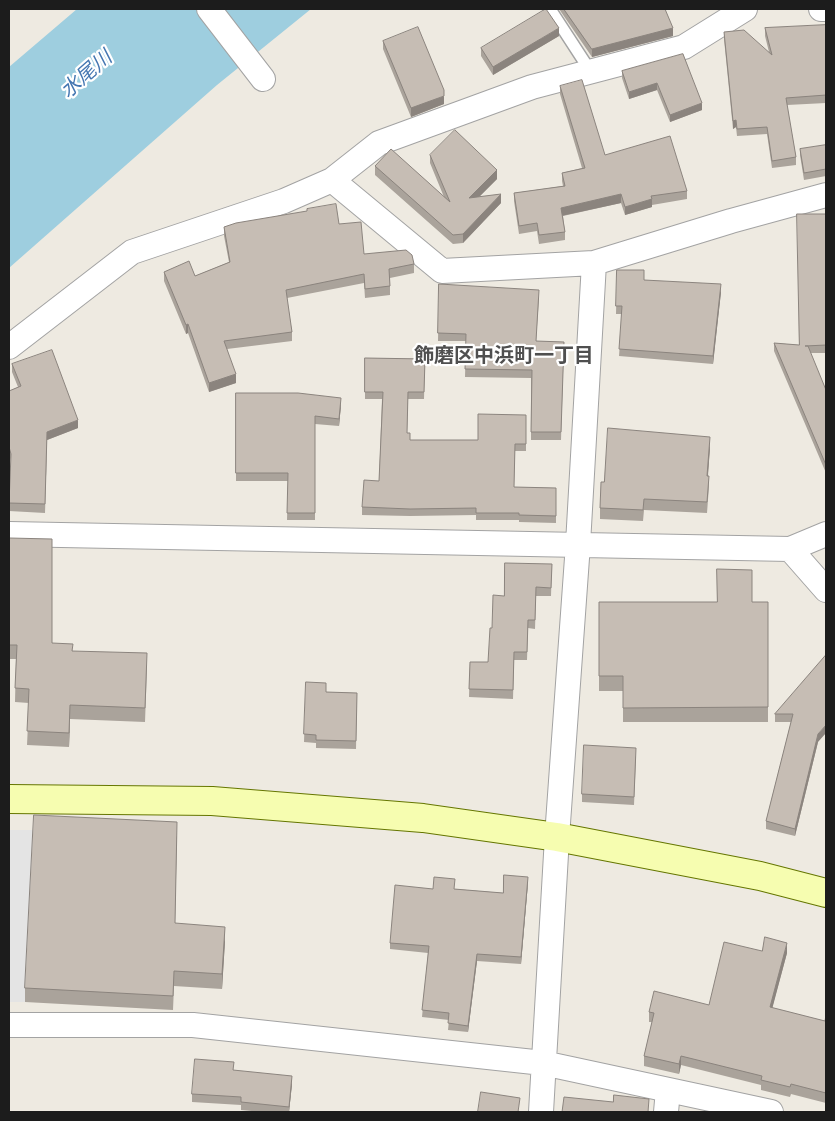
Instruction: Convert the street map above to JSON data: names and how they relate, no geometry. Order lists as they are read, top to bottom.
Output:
{
  "districts": ["飾磨区中浜町一丁目"],
  "water": ["水尾川"]
}
